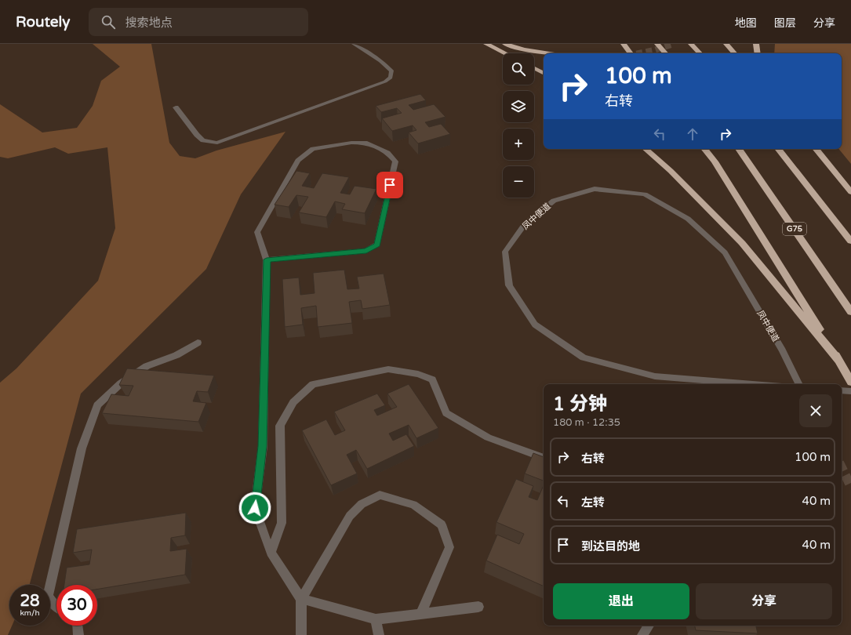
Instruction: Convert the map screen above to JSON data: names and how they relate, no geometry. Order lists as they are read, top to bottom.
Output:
{
  "streets": {
    "highway": ["G75"],
    "street": ["凤中便道"]
  },
  "page": {
    "header": "Routely",
    "search": "搜索地点",
    "nav": ["地图", "图层", "分享"],
    "map_buttons": ["+", "−"],
    "turn": ["100 m", "右转"],
    "heading": ["1 分钟", "180 m · 12:35"],
    "list": [
      {
        "name": "右转",
        "value": "100 m"
      },
      {
        "name": "左转",
        "value": "40 m"
      },
      {
        "name": "到达目的地",
        "value": "40 m"
      }
    ],
    "buttons": ["退出", "分享"],
    "speed": "28 km/h",
    "limit": "30"
  }
}
